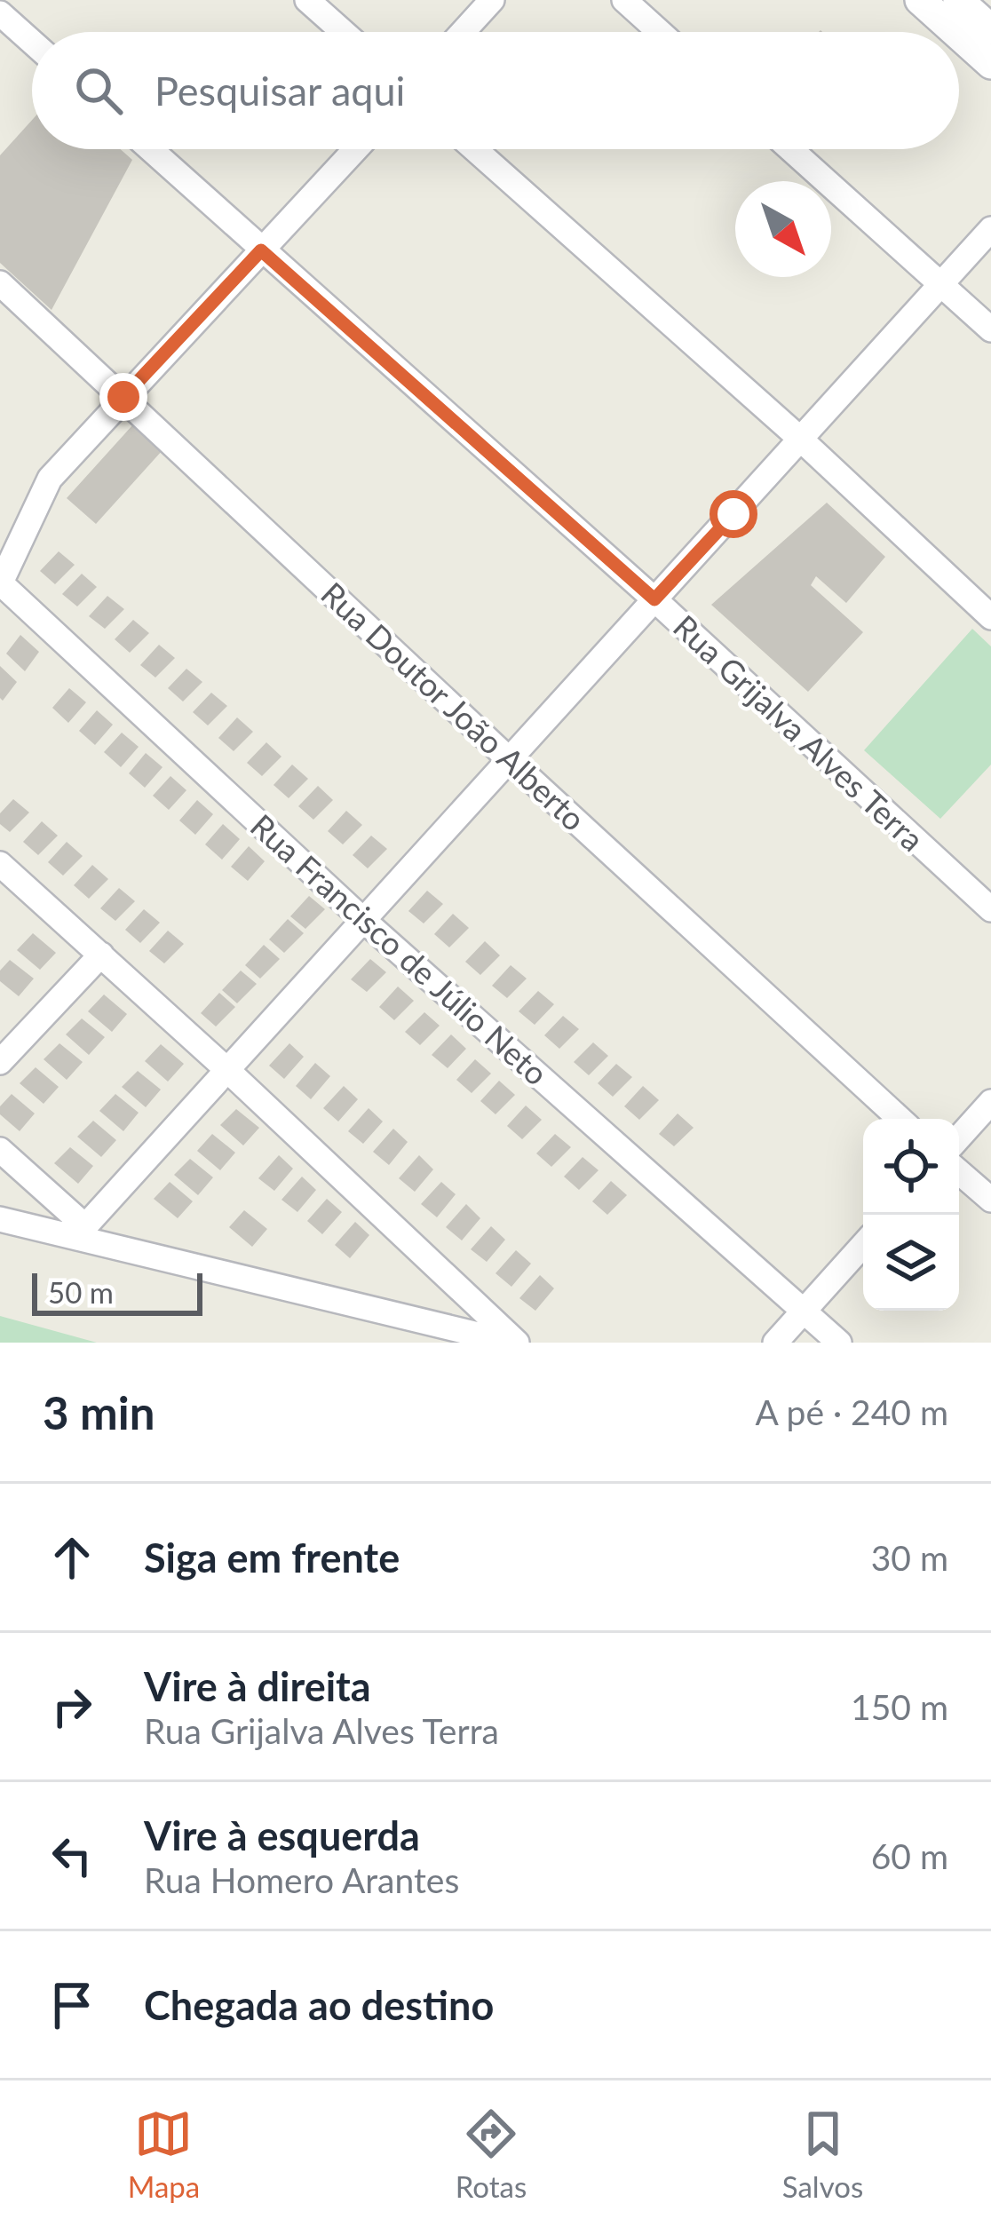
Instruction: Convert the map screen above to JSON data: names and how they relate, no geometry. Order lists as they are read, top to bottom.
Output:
{
  "streets": {
    "street": ["Rua Doutor João Alberto", "Rua Grijalva Alves Terra", "Rua Francisco de Júlio Neto"]
  },
  "scale_bar": "50 m",
  "north": "bottom right",
  "page": {
    "search": "Pesquisar aqui",
    "scale": "50 m",
    "heading": ["3 min", "A pé · 240 m"],
    "list": [
      ["Siga em frente", "30 m"],
      ["Vire à direita", "Rua Grijalva Alves Terra", "150 m"],
      ["Vire à esquerda", "Rua Homero Arantes", "60 m"],
      "Chegada ao destino"
    ],
    "nav": ["Mapa", "Rotas", "Salvos"]
  }
}
